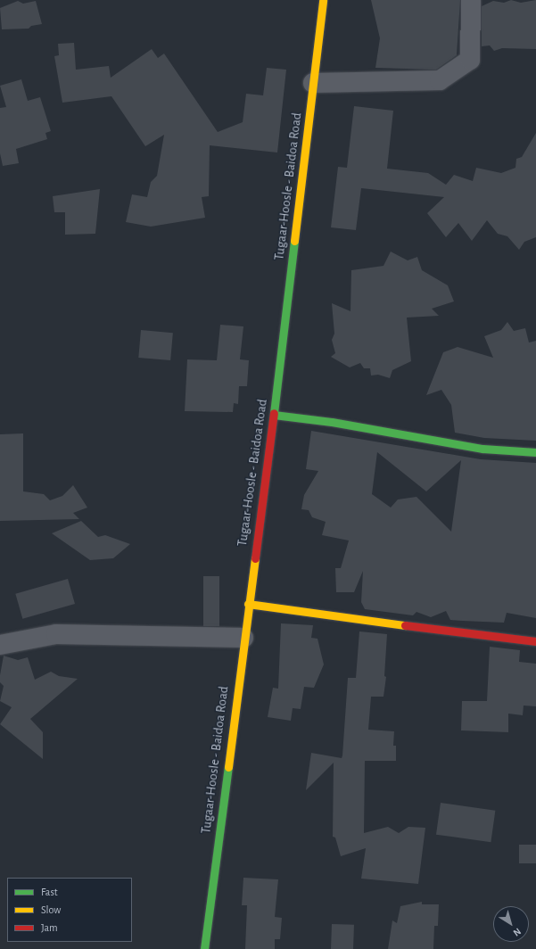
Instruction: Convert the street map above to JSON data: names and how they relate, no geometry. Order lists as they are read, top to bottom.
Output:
{
  "streets": {
    "main road": ["Tugaar-Hoosle - Baidoa Road"]
  },
  "legend": ["Fast", "Slow", "Jam"],
  "north": "bottom right"
}
